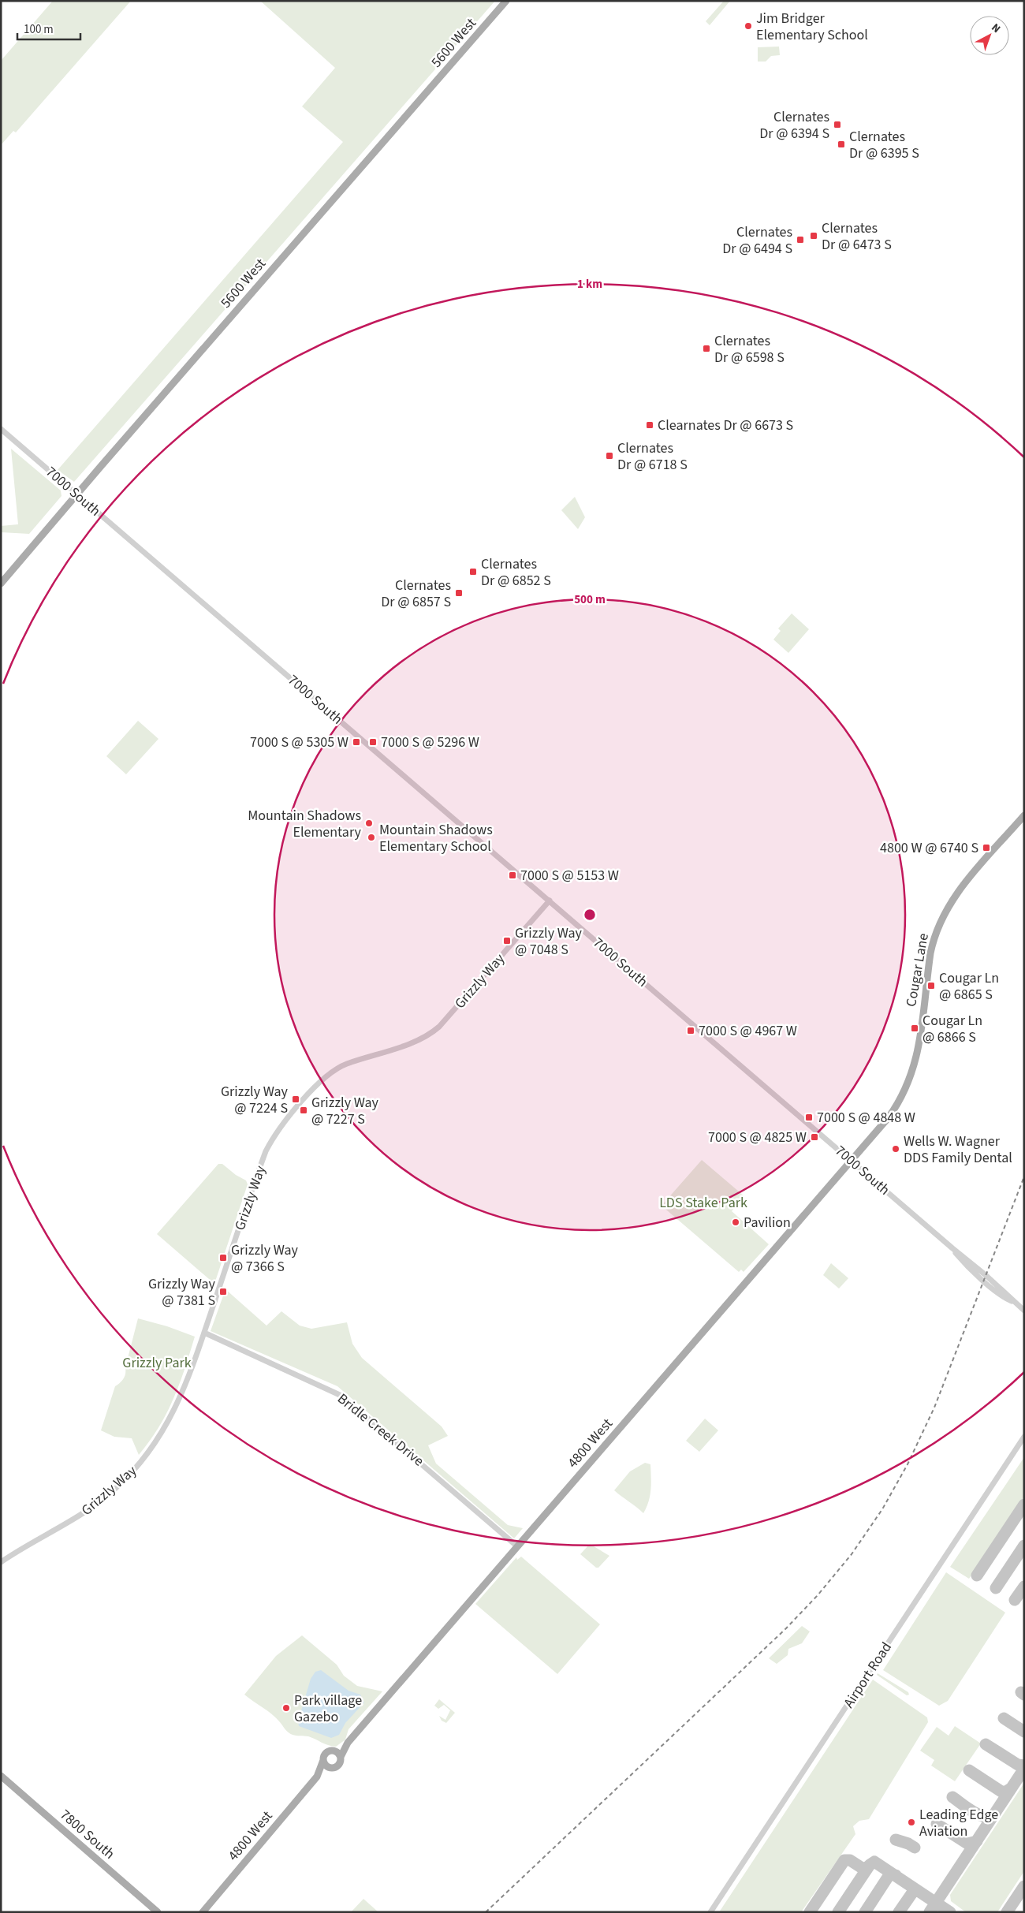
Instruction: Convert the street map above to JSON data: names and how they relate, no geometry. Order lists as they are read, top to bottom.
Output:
{
  "streets": {
    "main road": [
      "5600 West",
      "Cougar Lane",
      "4800 West",
      "7800 South"
    ],
    "street": [
      "7000 South",
      "Grizzly Way",
      "Bridle Creek Drive",
      "Airport Road"
    ]
  },
  "crossings": [
    ["5600 West", "7000 South"],
    ["7000 South", "Cougar Lane"],
    ["7000 South", "Grizzly Way"],
    ["7000 South", "4800 West"],
    ["Cougar Lane", "4800 West"],
    ["Grizzly Way", "Bridle Creek Drive"],
    ["Bridle Creek Drive", "4800 West"]
  ],
  "parks": ["LDS Stake Park", "Grizzly Park"],
  "places": {
    "other": [
      "Jim Bridger Elementary School",
      "Mountain Shadows Elementary",
      "Mountain Shadows Elementary School",
      "Wells W. Wagner DDS Family Dental",
      "Pavilion",
      "Park village Gazebo",
      "Leading Edge Aviation"
    ],
    "transit": [
      "Clernates Dr @ 6394 S",
      "Clernates Dr @ 6395 S",
      "Clernates Dr @ 6473 S",
      "Clernates Dr @ 6494 S",
      "Clernates Dr @ 6598 S",
      "Clearnates Dr @ 6673 S",
      "Clernates Dr @ 6718 S",
      "Clernates Dr @ 6852 S",
      "Clernates Dr @ 6857 S",
      "7000 S @ 5305 W",
      "7000 S @ 5296 W",
      "4800 W @ 6740 S",
      "7000 S @ 5153 W",
      "Grizzly Way @ 7048 S",
      "Cougar Ln @ 6865 S",
      "Cougar Ln @ 6866 S",
      "7000 S @ 4967 W",
      "Grizzly Way @ 7224 S",
      "Grizzly Way @ 7227 S",
      "7000 S @ 4848 W",
      "7000 S @ 4825 W",
      "Grizzly Way @ 7366 S",
      "Grizzly Way @ 7381 S"
    ]
  },
  "scale_bar": "100 m",
  "north": "top right",
  "rings": ["1 km", "500 m"]
}
